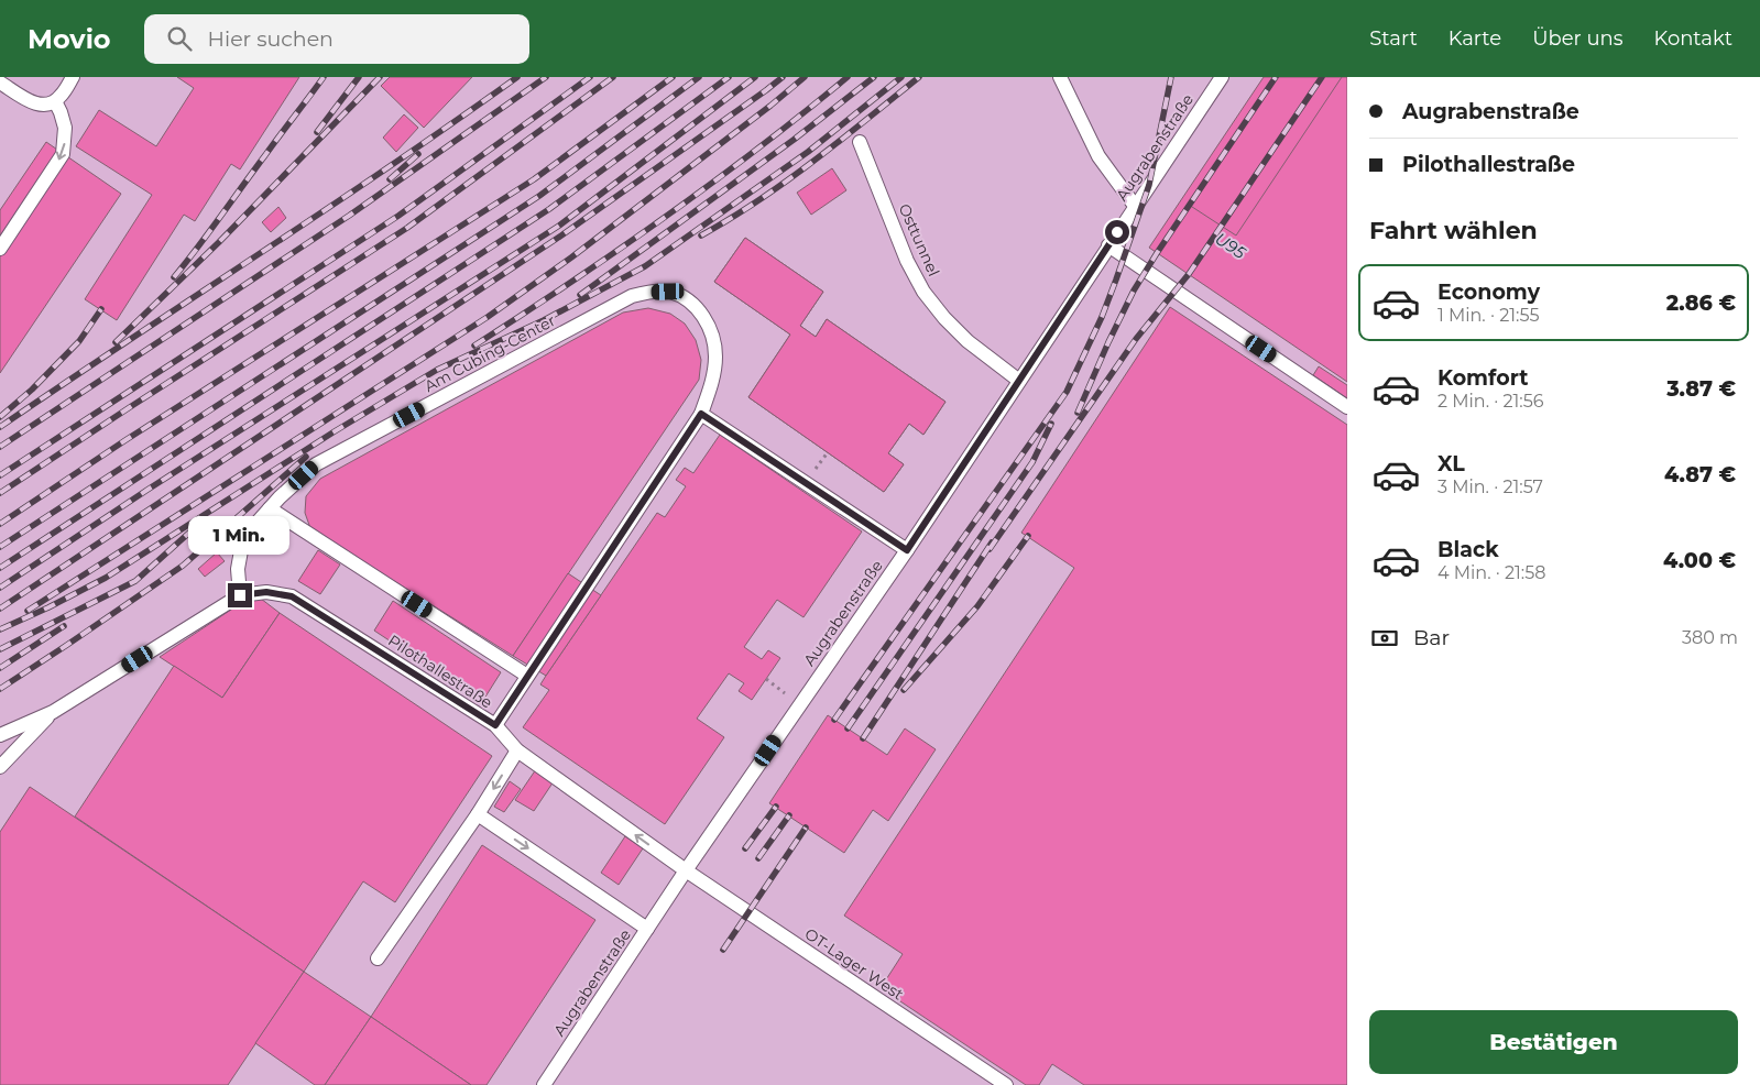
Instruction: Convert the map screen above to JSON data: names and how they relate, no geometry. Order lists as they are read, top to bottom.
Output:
{
  "streets": {
    "lane": [
      "Augrabenstraße",
      "Osttunnel",
      "Am Cubing-Center",
      "Pilothallestraße",
      "OT-Lager West"
    ]
  },
  "crossings": [
    ["Augrabenstraße", "Osttunnel"],
    ["Augrabenstraße", "Pilothallestraße"],
    ["Augrabenstraße", "OT-Lager West"],
    ["Am Cubing-Center", "Pilothallestraße"],
    ["Pilothallestraße", "OT-Lager West"]
  ],
  "water": ["U95"],
  "page": {
    "header": "Movio",
    "search": "Hier suchen",
    "nav": [
      "Start",
      "Karte",
      "Über uns",
      "Kontakt"
    ],
    "banner": ["Augrabenstraße", "Pilothallestraße"],
    "heading": "Fahrt wählen",
    "list": [
      {
        "name": "Economy",
        "note": "1 Min. · 21:55",
        "value": "2.86 €"
      },
      {
        "name": "Komfort",
        "note": "2 Min. · 21:56",
        "value": "3.87 €"
      },
      {
        "name": "XL",
        "note": "3 Min. · 21:57",
        "value": "4.87 €"
      },
      {
        "name": "Black",
        "note": "4 Min. · 21:58",
        "value": "4.00 €"
      }
    ],
    "bubble": "1 Min.",
    "pay": ["Bar", "380 m"],
    "buttons": "Bestätigen"
  }
}
